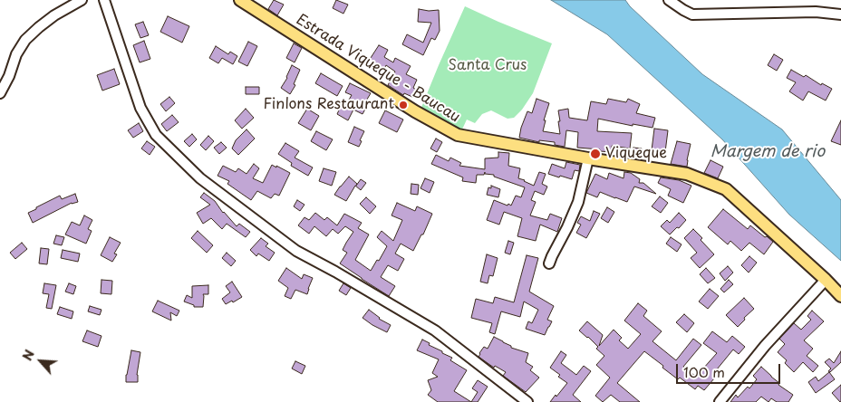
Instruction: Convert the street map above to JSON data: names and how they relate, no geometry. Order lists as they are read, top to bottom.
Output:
{
  "streets": {
    "main road": ["Estrada Viqueque - Baucau"]
  },
  "water": ["Margem de rio"],
  "parks": ["Santa Crus"],
  "places": ["Finlons Restaurant", "Viqueque"],
  "scale_bar": "100 m",
  "north": "top left"
}
